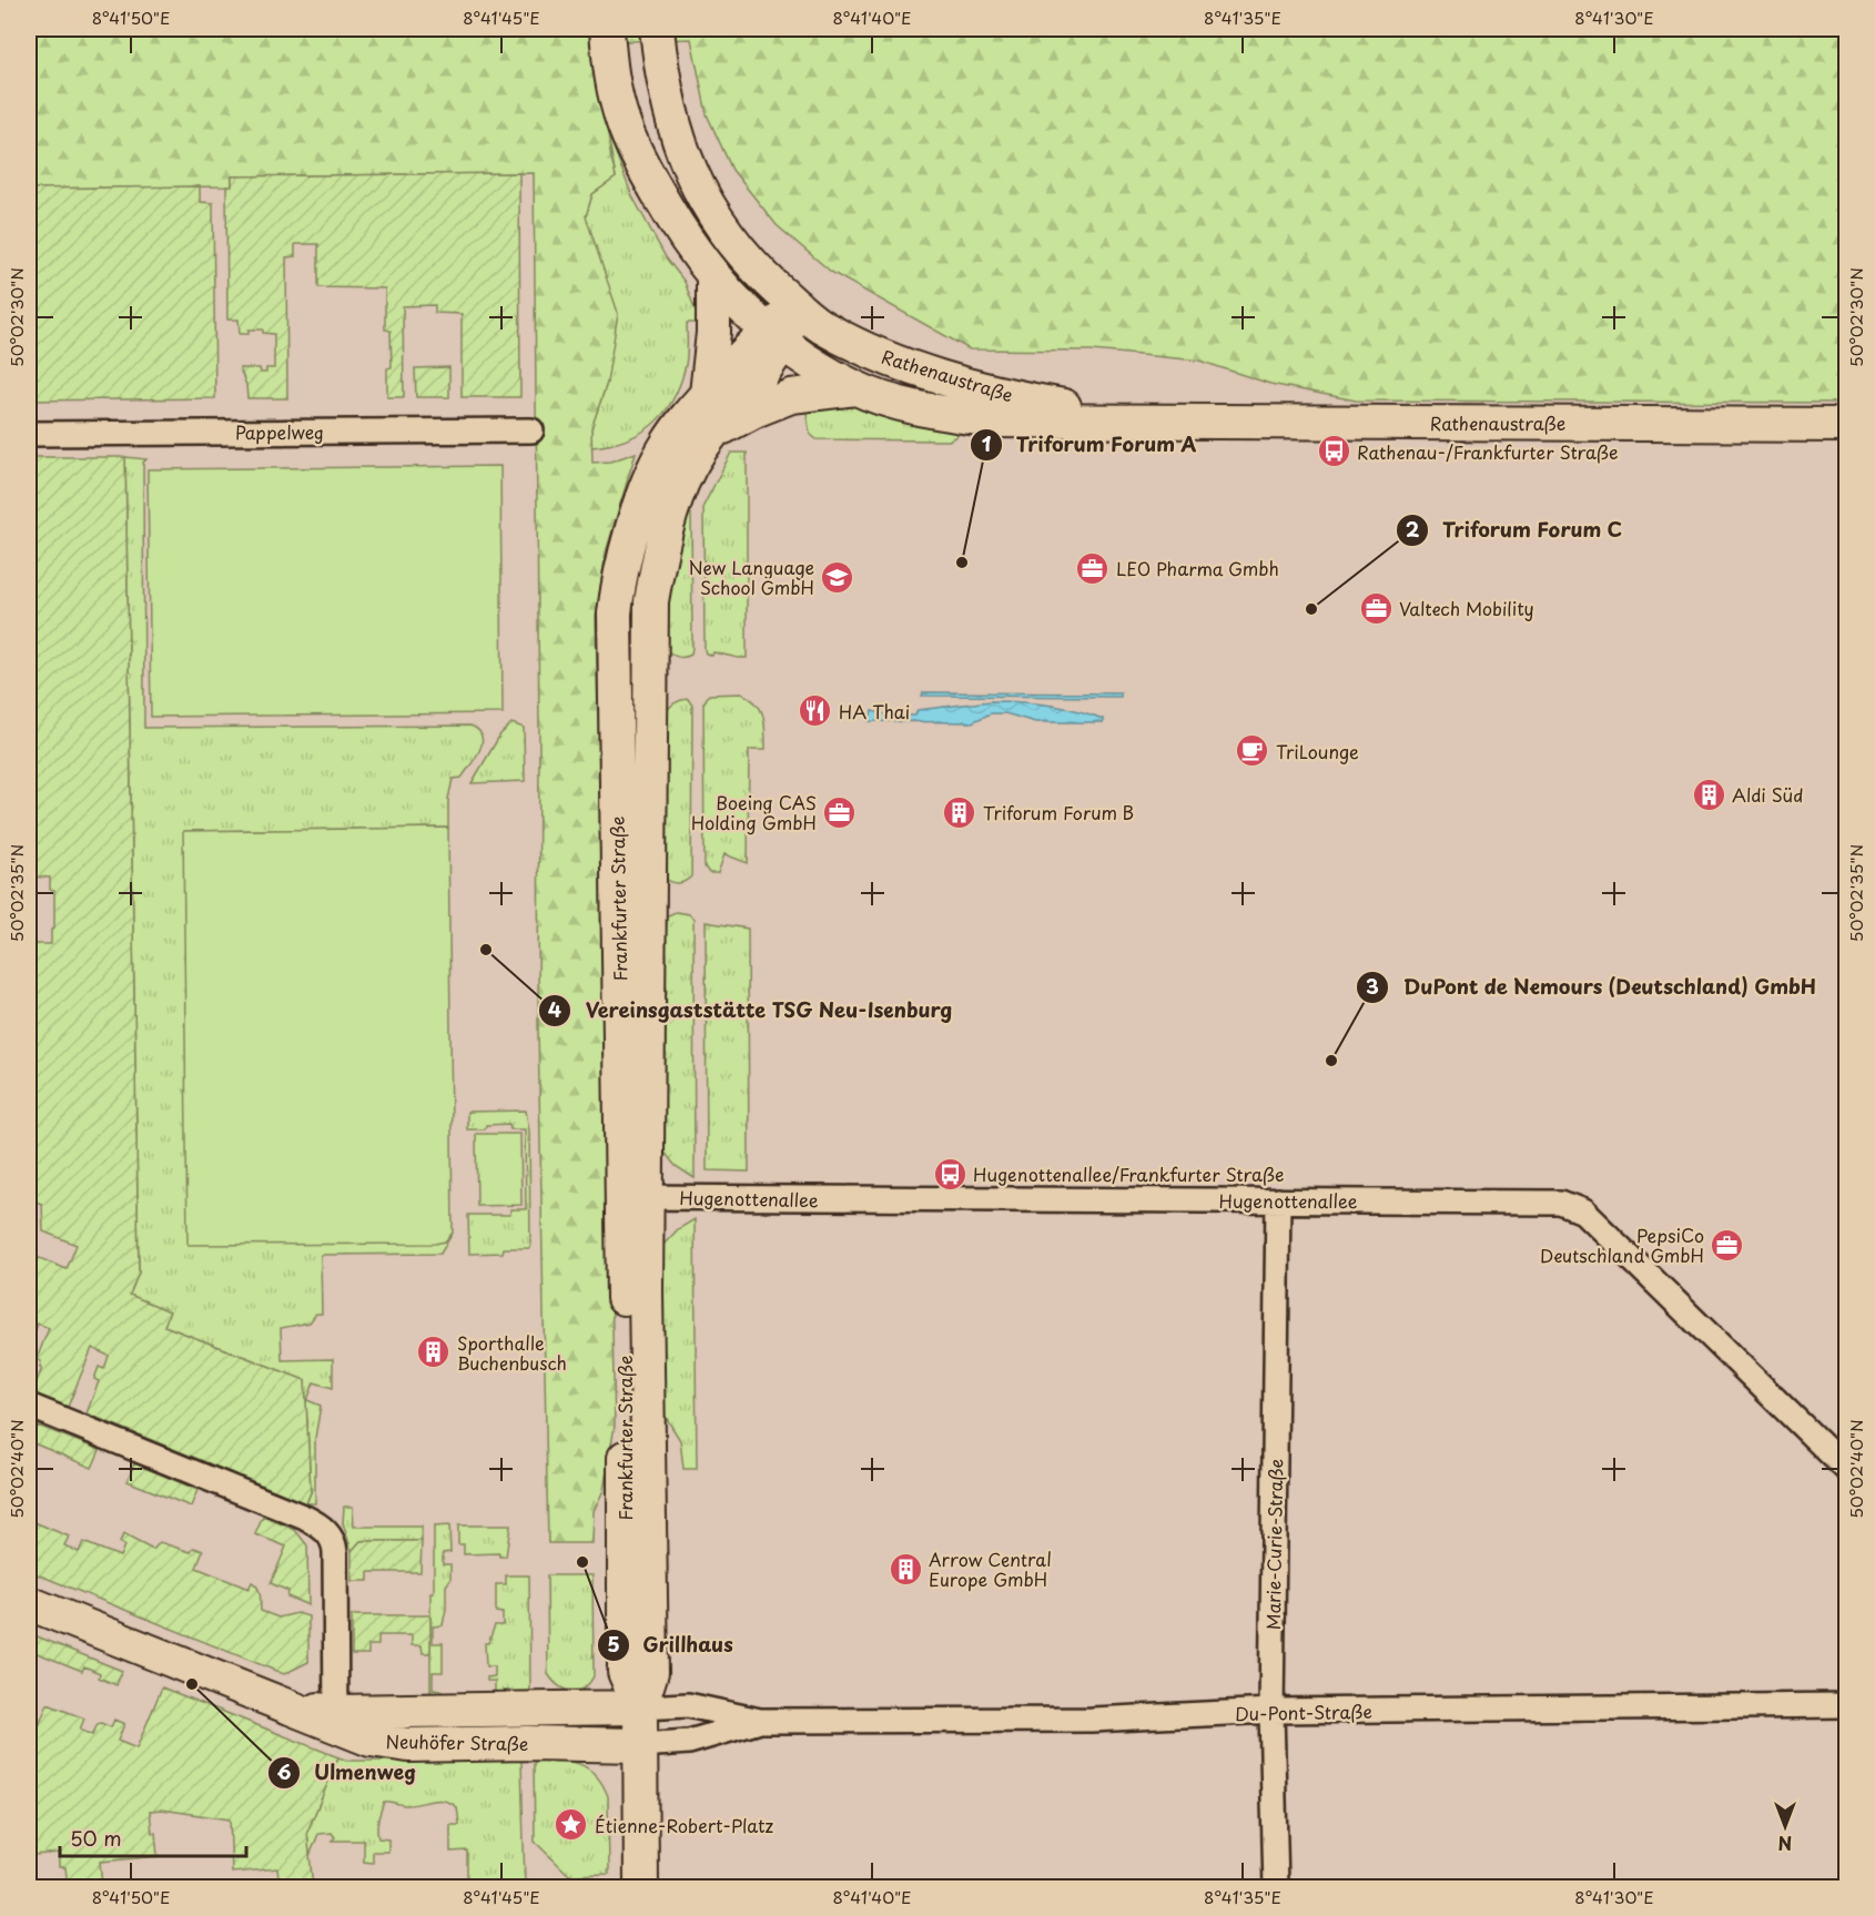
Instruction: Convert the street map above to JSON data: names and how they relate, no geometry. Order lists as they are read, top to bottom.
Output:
{
  "streets": {
    "main road": ["Rathenaustraße", "Frankfurter Straße", "Neuhöfer Straße"],
    "street": [
      "Pappelweg",
      "Hugenottenallee",
      "Marie-Curie-Straße",
      "Du-Pont-Straße"
    ]
  },
  "crossings": [
    ["Rathenaustraße", "Frankfurter Straße"],
    ["Frankfurter Straße", "Hugenottenallee"],
    ["Frankfurter Straße", "Du-Pont-Straße"],
    ["Frankfurter Straße", "Neuhöfer Straße"],
    ["Hugenottenallee", "Marie-Curie-Straße"],
    ["Marie-Curie-Straße", "Du-Pont-Straße"],
    ["Du-Pont-Straße", "Neuhöfer Straße"]
  ],
  "places": {
    "bus stop": ["Rathenau-/Frankfurter Straße", "Hugenottenallee/Frankfurter Straße"],
    "other": [
      "Triforum Forum A",
      "Triforum Forum C",
      "Vereinsgaststätte TSG Neu-Isenburg",
      "DuPont de Nemours (Deutschland) GmbH",
      "Grillhaus",
      "Ulmenweg"
    ],
    "office": [
      "LEO Pharma Gmbh",
      "Valtech Mobility",
      "Boeing CAS Holding GmbH",
      "PepsiCo Deutschland GmbH"
    ],
    "school or university": ["New Language School GmbH"],
    "restaurant": ["HA Thai"],
    "cafe": ["TriLounge"],
    "building": [
      "Aldi Süd",
      "Triforum Forum B",
      "Sporthalle Buchenbusch",
      "Arrow Central Europe GmbH"
    ],
    "place": ["Étienne-Robert-Platz"]
  },
  "scale_bar": "50 m",
  "north": "bottom",
  "coordinates": [
    "8°41'50\"E",
    "8°41'45\"E",
    "8°41'40\"E",
    "8°41'35\"E",
    "8°41'30\"E",
    "50°02'30\"N",
    "50°02'35\"N",
    "50°02'40\"N"
  ]
}
